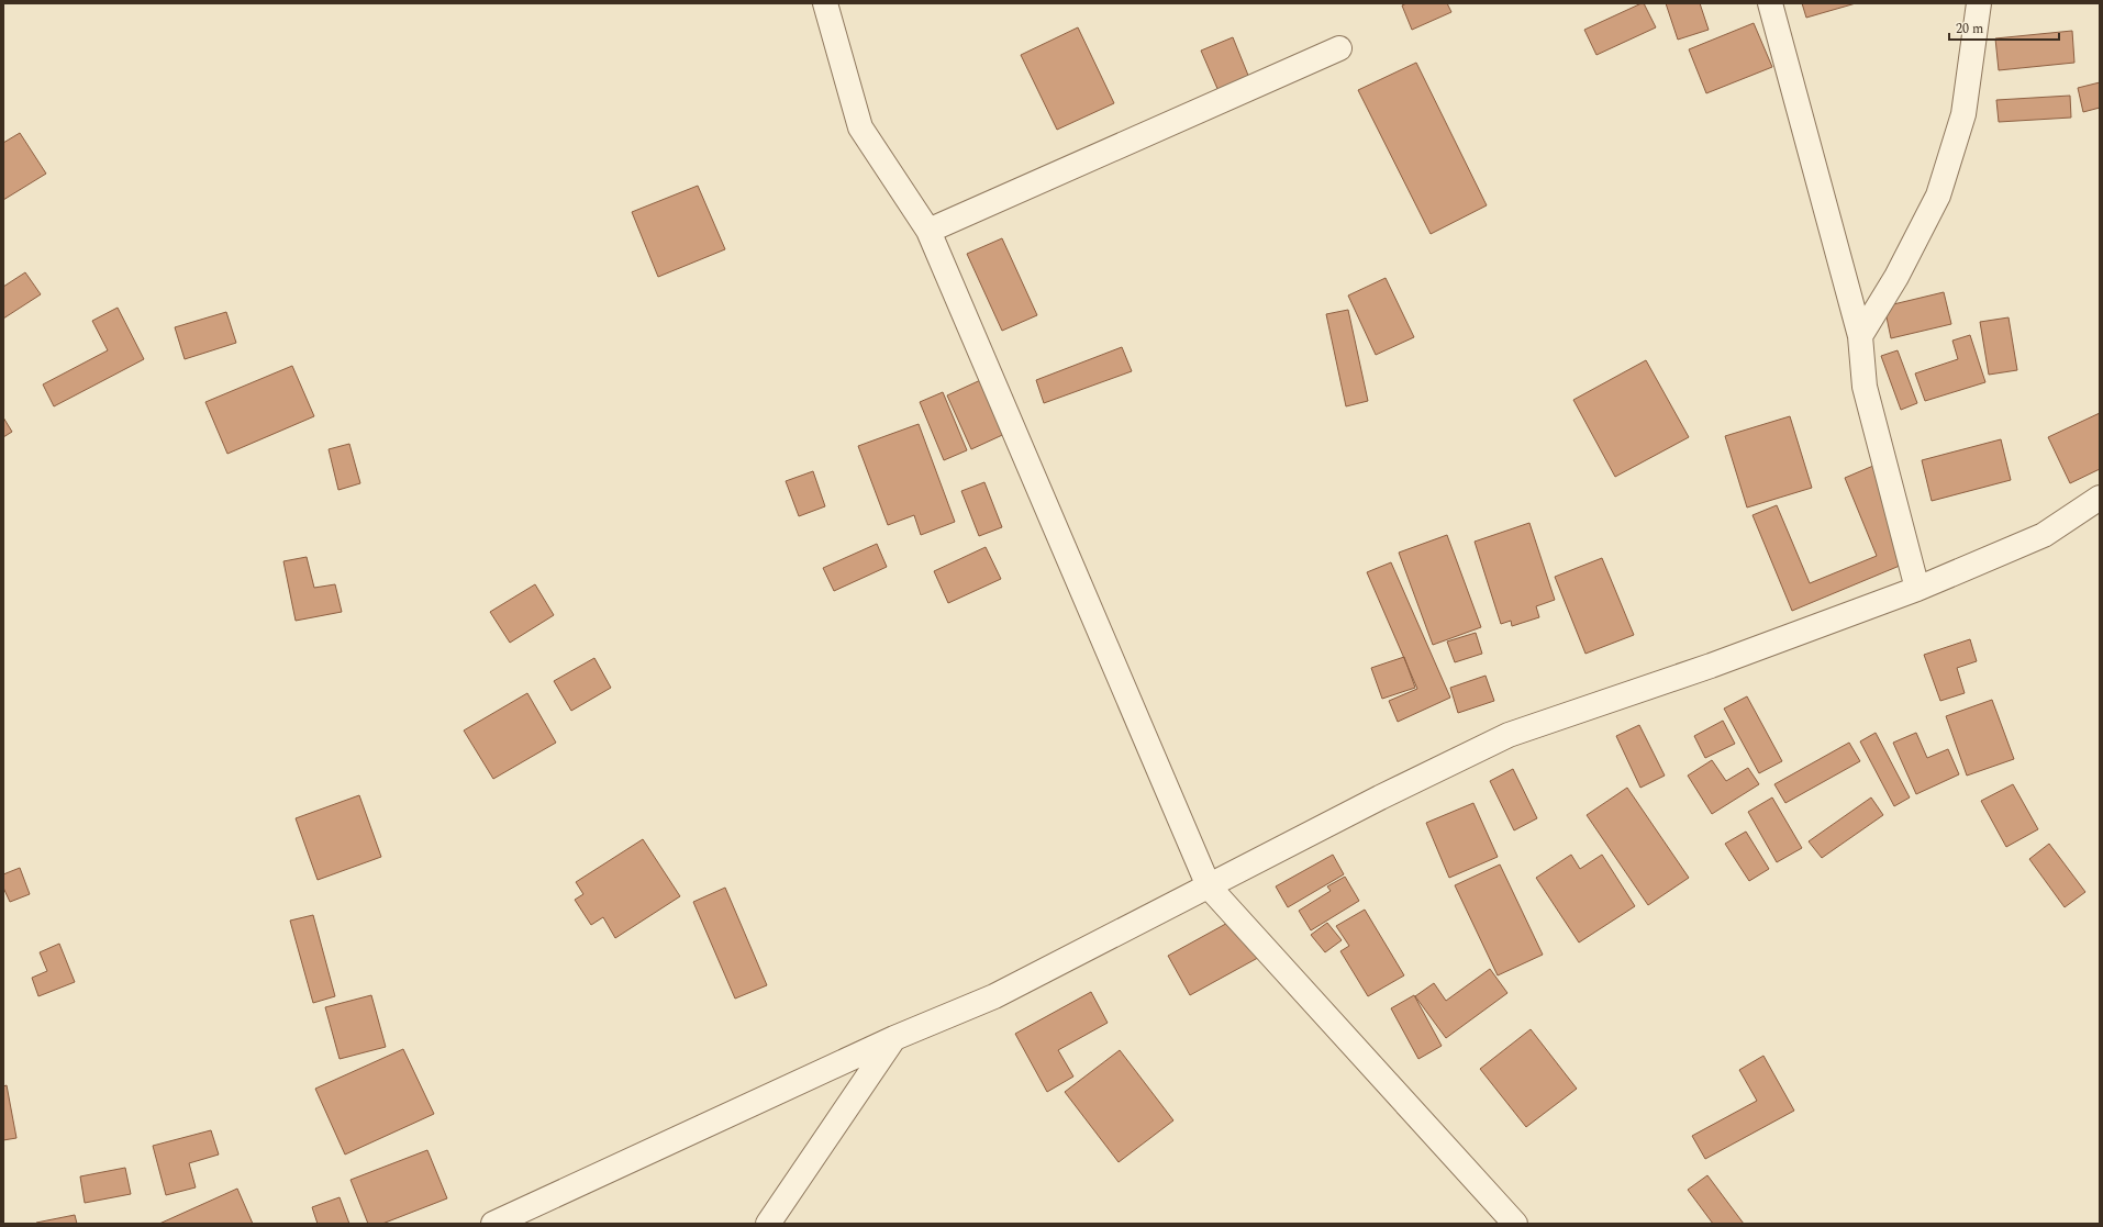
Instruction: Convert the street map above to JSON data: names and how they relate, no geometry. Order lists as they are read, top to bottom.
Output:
{
  "scale_bar": "20 m"
}
